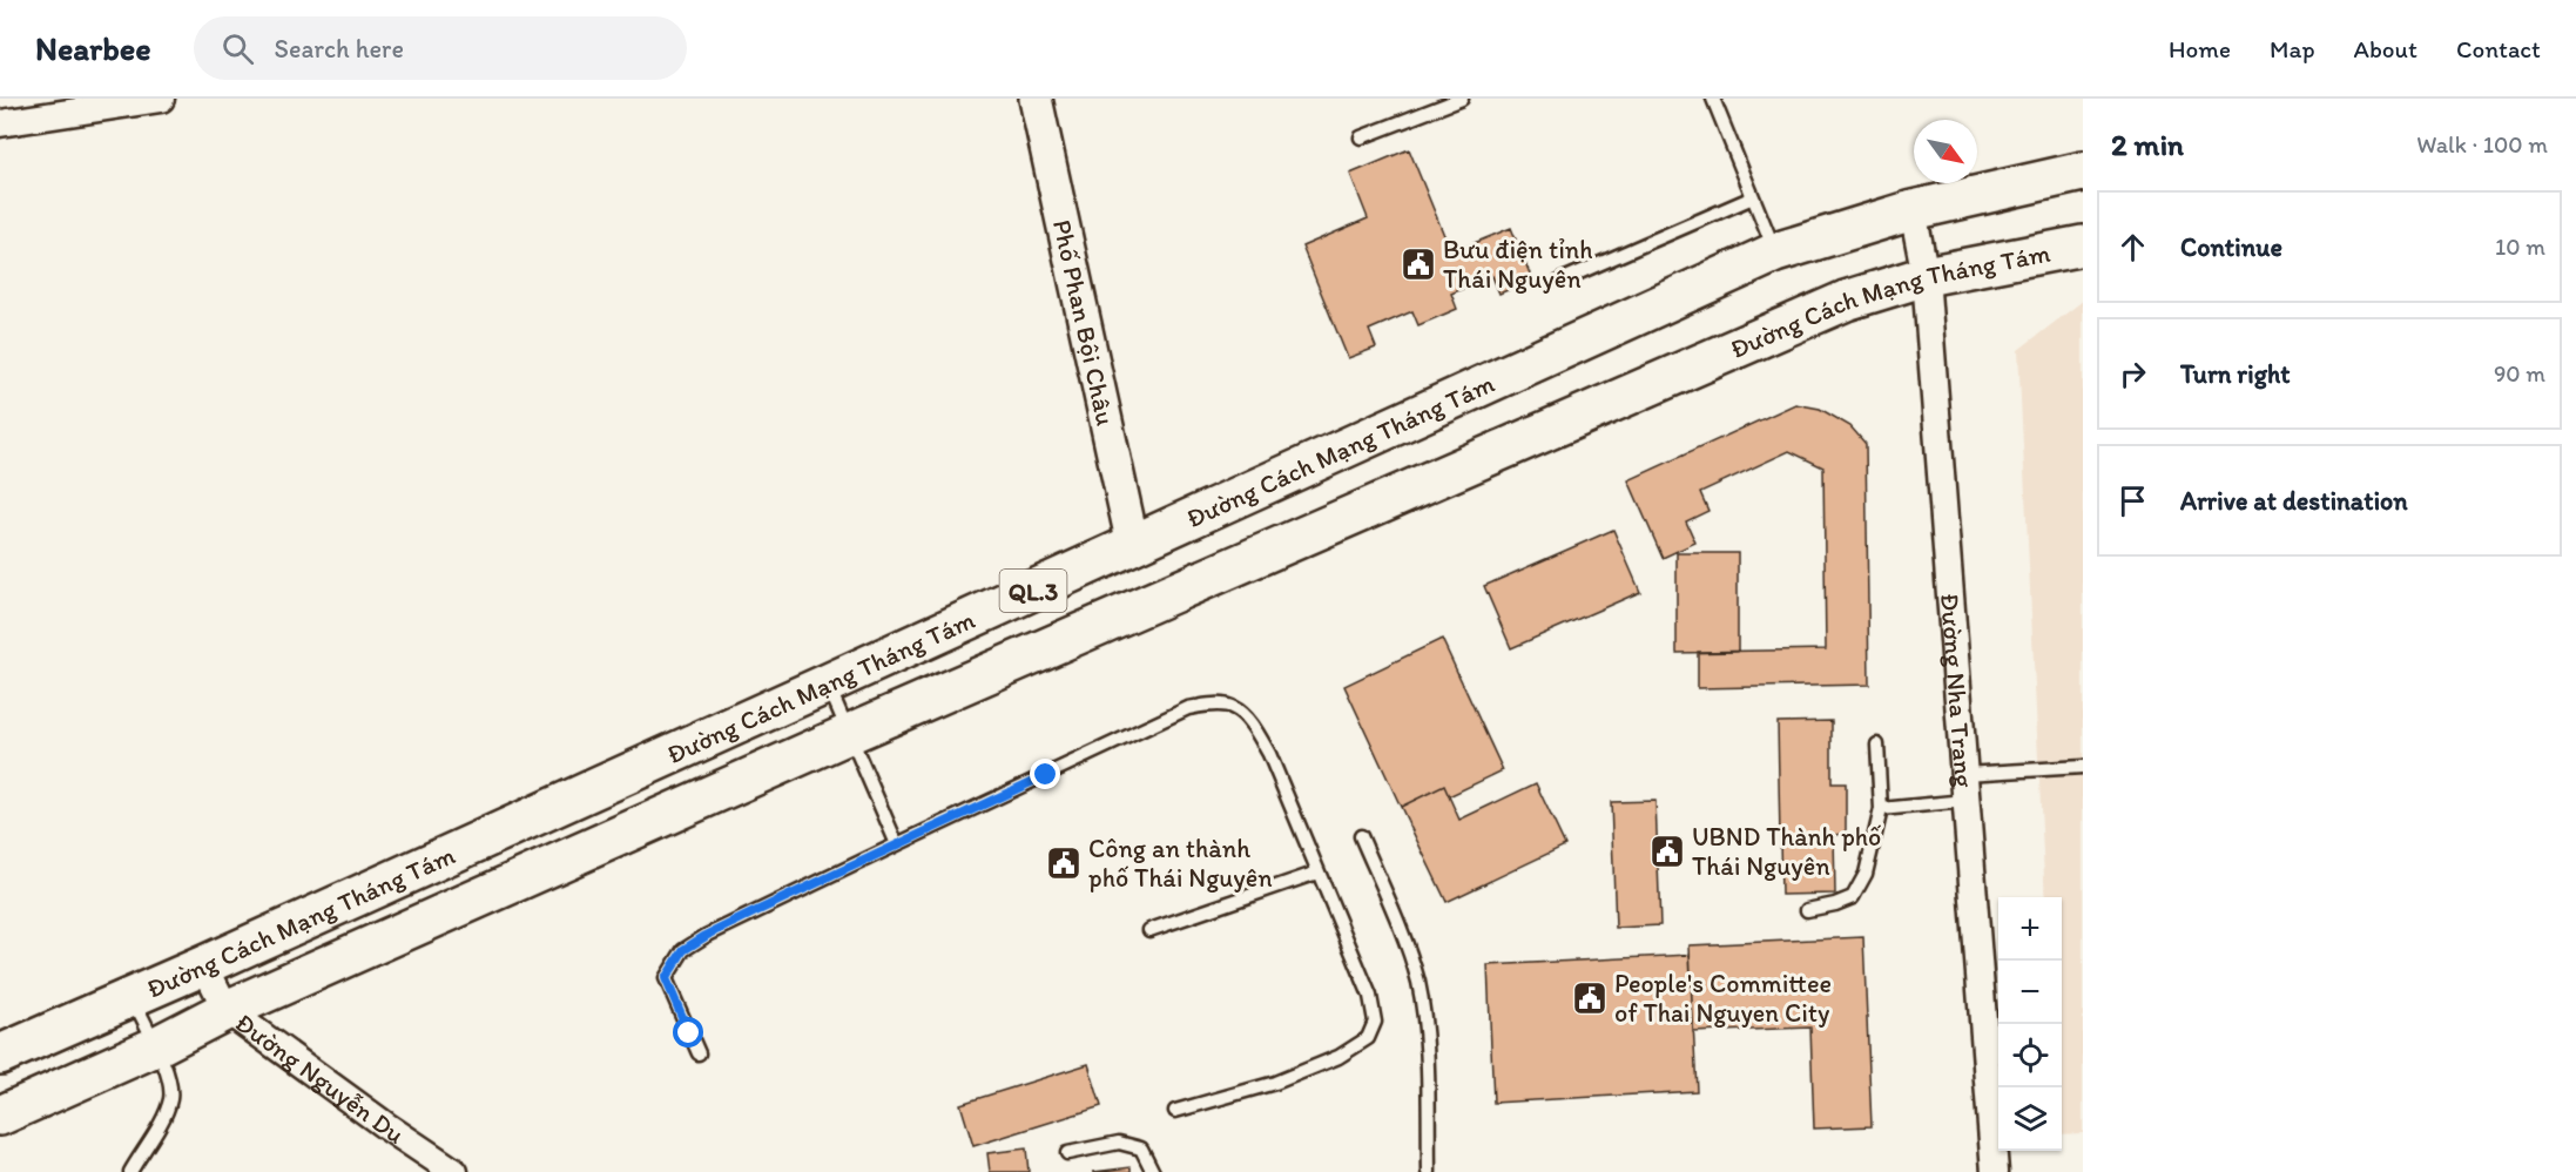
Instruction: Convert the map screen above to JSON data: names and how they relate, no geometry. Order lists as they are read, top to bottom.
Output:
{
  "streets": {
    "highway": ["Đường Cách Mạng Tháng Tám", "QL.3"],
    "street": ["Phố Phan Bội Châu", "Đường Nha Trang", "Đường Nguyễn Du"]
  },
  "crossings": [
    ["Đường Cách Mạng Tháng Tám", "Phố Phan Bội Châu"],
    ["Đường Cách Mạng Tháng Tám", "Đường Nha Trang"],
    ["Đường Cách Mạng Tháng Tám", "Đường Nguyễn Du"]
  ],
  "places": {
    "public building": [
      "Bưu điện tỉnh Thái Nguyên",
      "UBND Thành phố Thái Nguyên",
      "Công an thành phố Thái Nguyên",
      "People's Committee of Thai Nguyen City"
    ]
  },
  "north": "bottom right",
  "page": {
    "header": "Nearbee",
    "search": "Search here",
    "nav": [
      "Home",
      "Map",
      "About",
      "Contact"
    ],
    "heading": ["2 min", "Walk · 100 m"],
    "list": [
      ["Continue", "10 m"],
      ["Turn right", "90 m"],
      "Arrive at destination"
    ],
    "map_buttons": ["+", "−"]
  }
}
